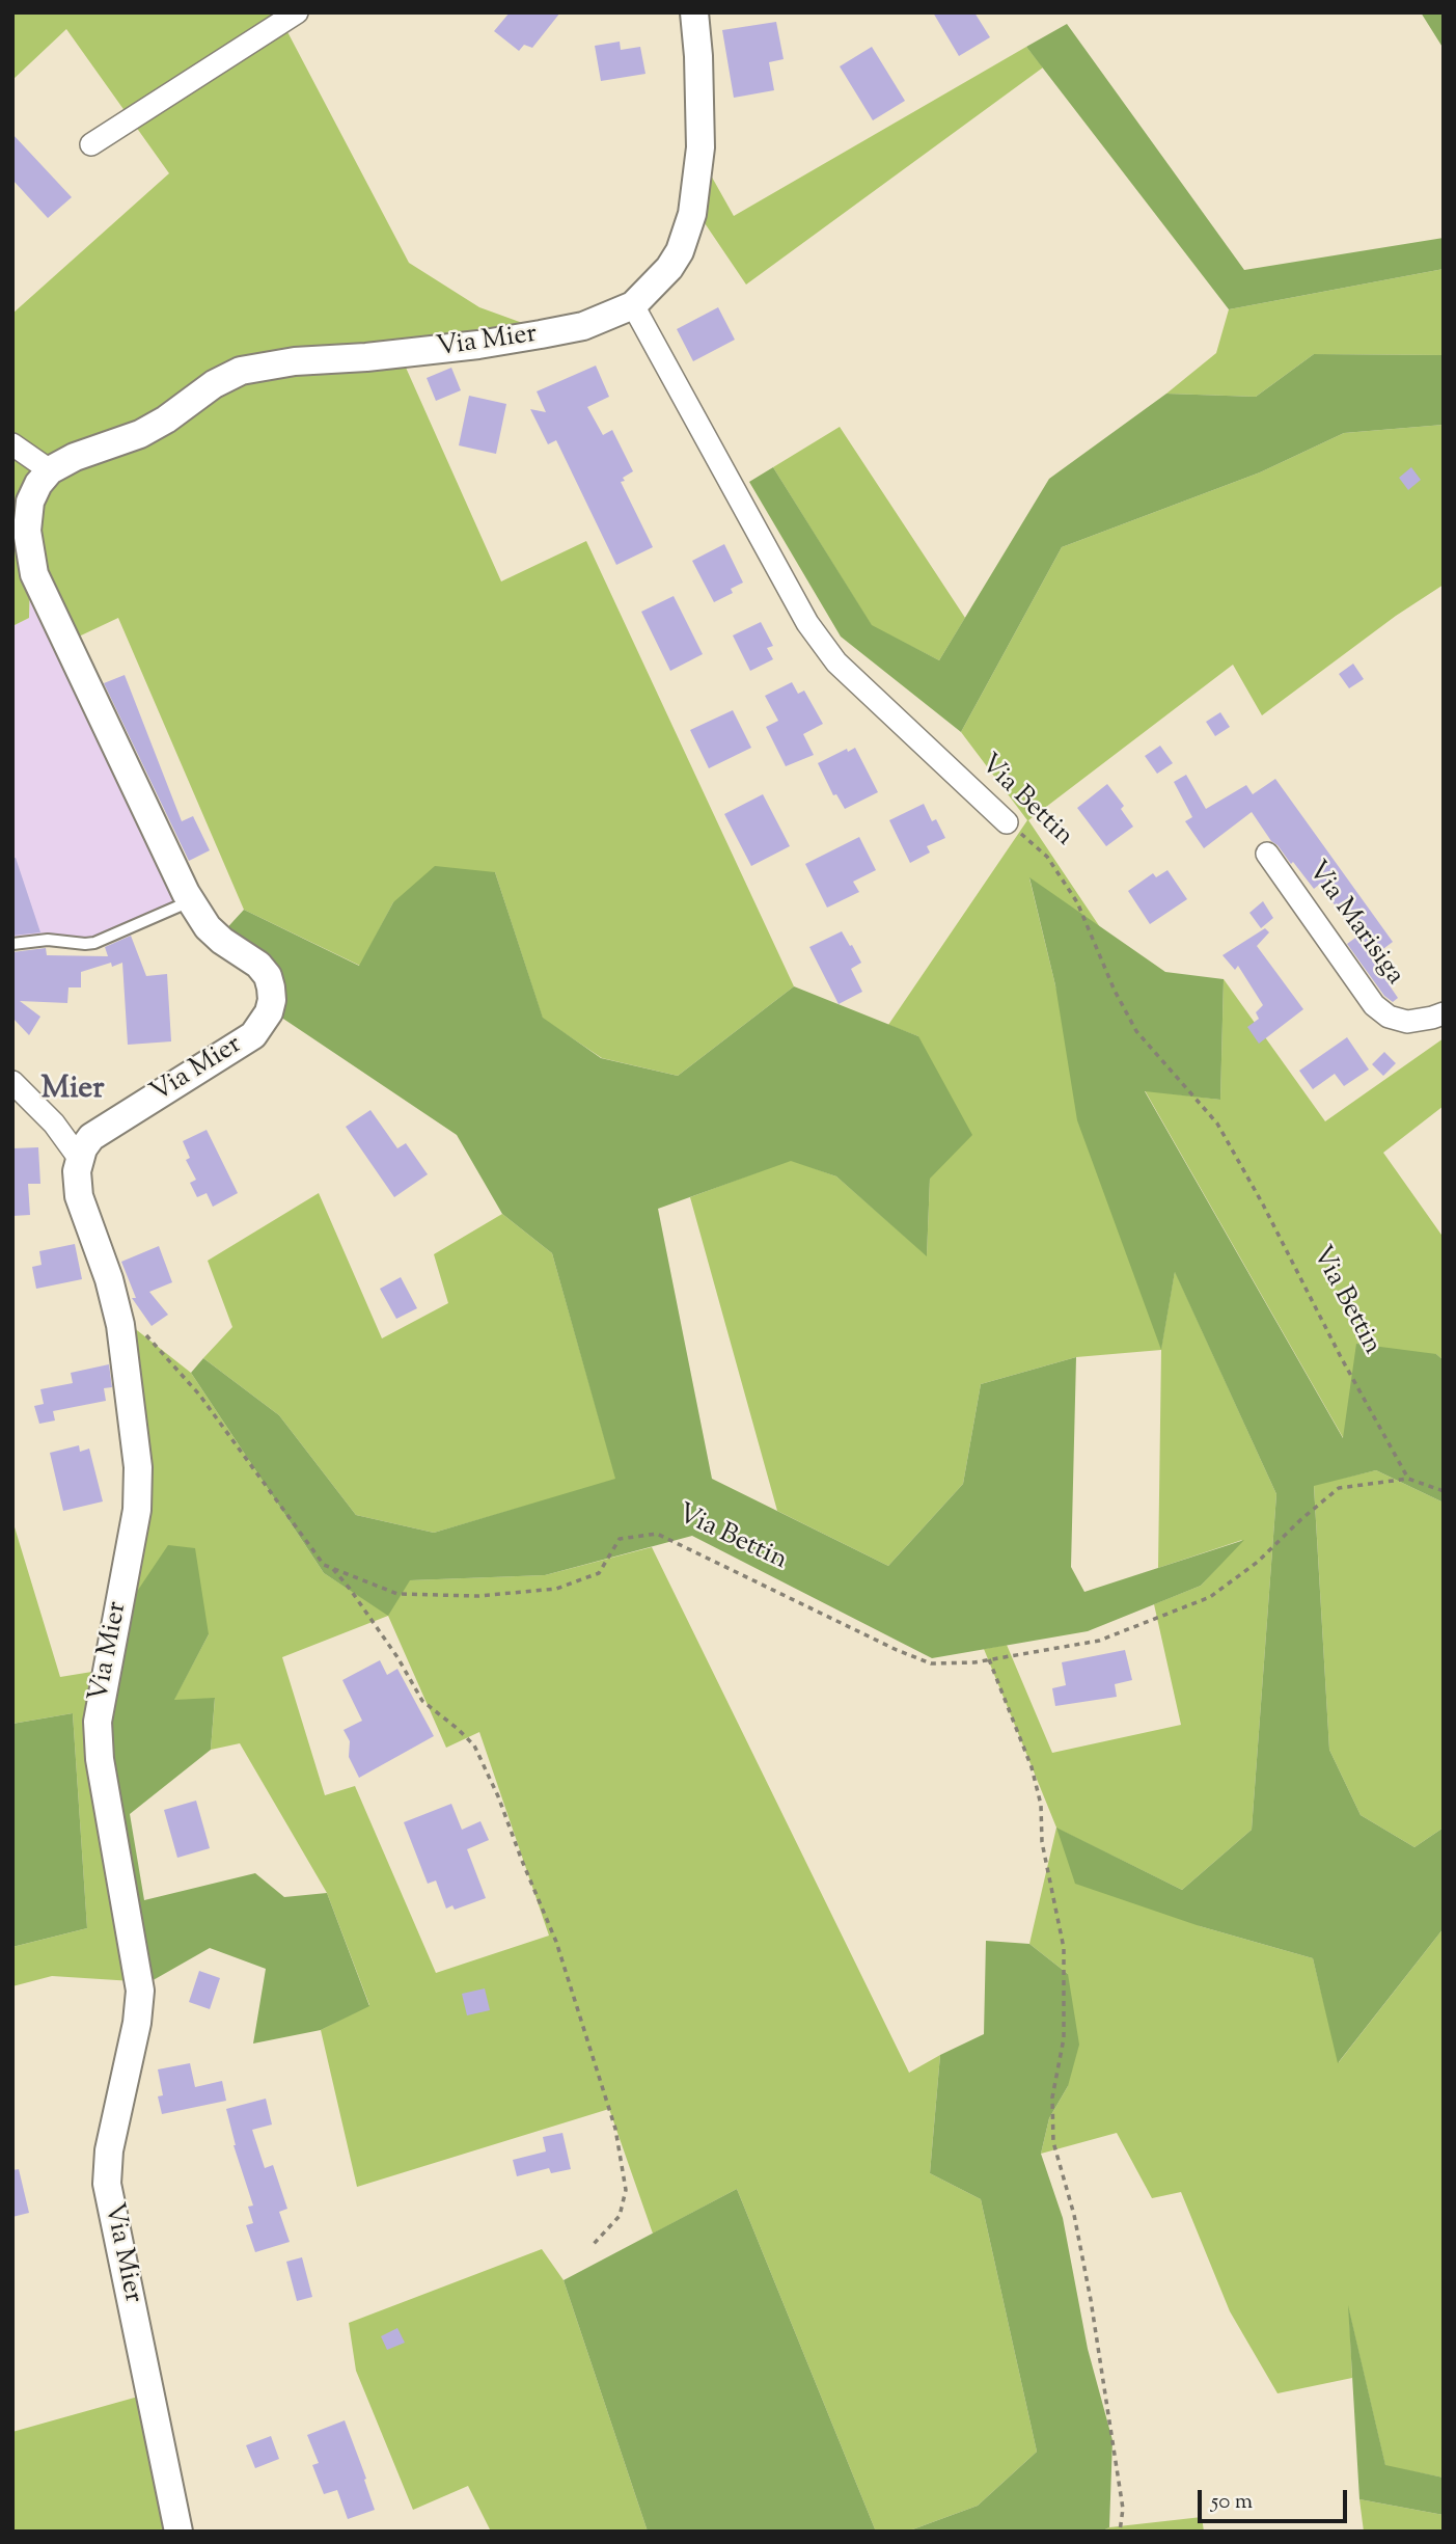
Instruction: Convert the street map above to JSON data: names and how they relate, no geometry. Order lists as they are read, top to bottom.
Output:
{
  "streets": {
    "street": ["Via Mier", "Via Bettin", "Via Marisiga"]
  },
  "crossings": [
    ["Via Mier", "Via Bettin"]
  ],
  "districts": ["Mier"],
  "scale_bar": "50 m"
}
